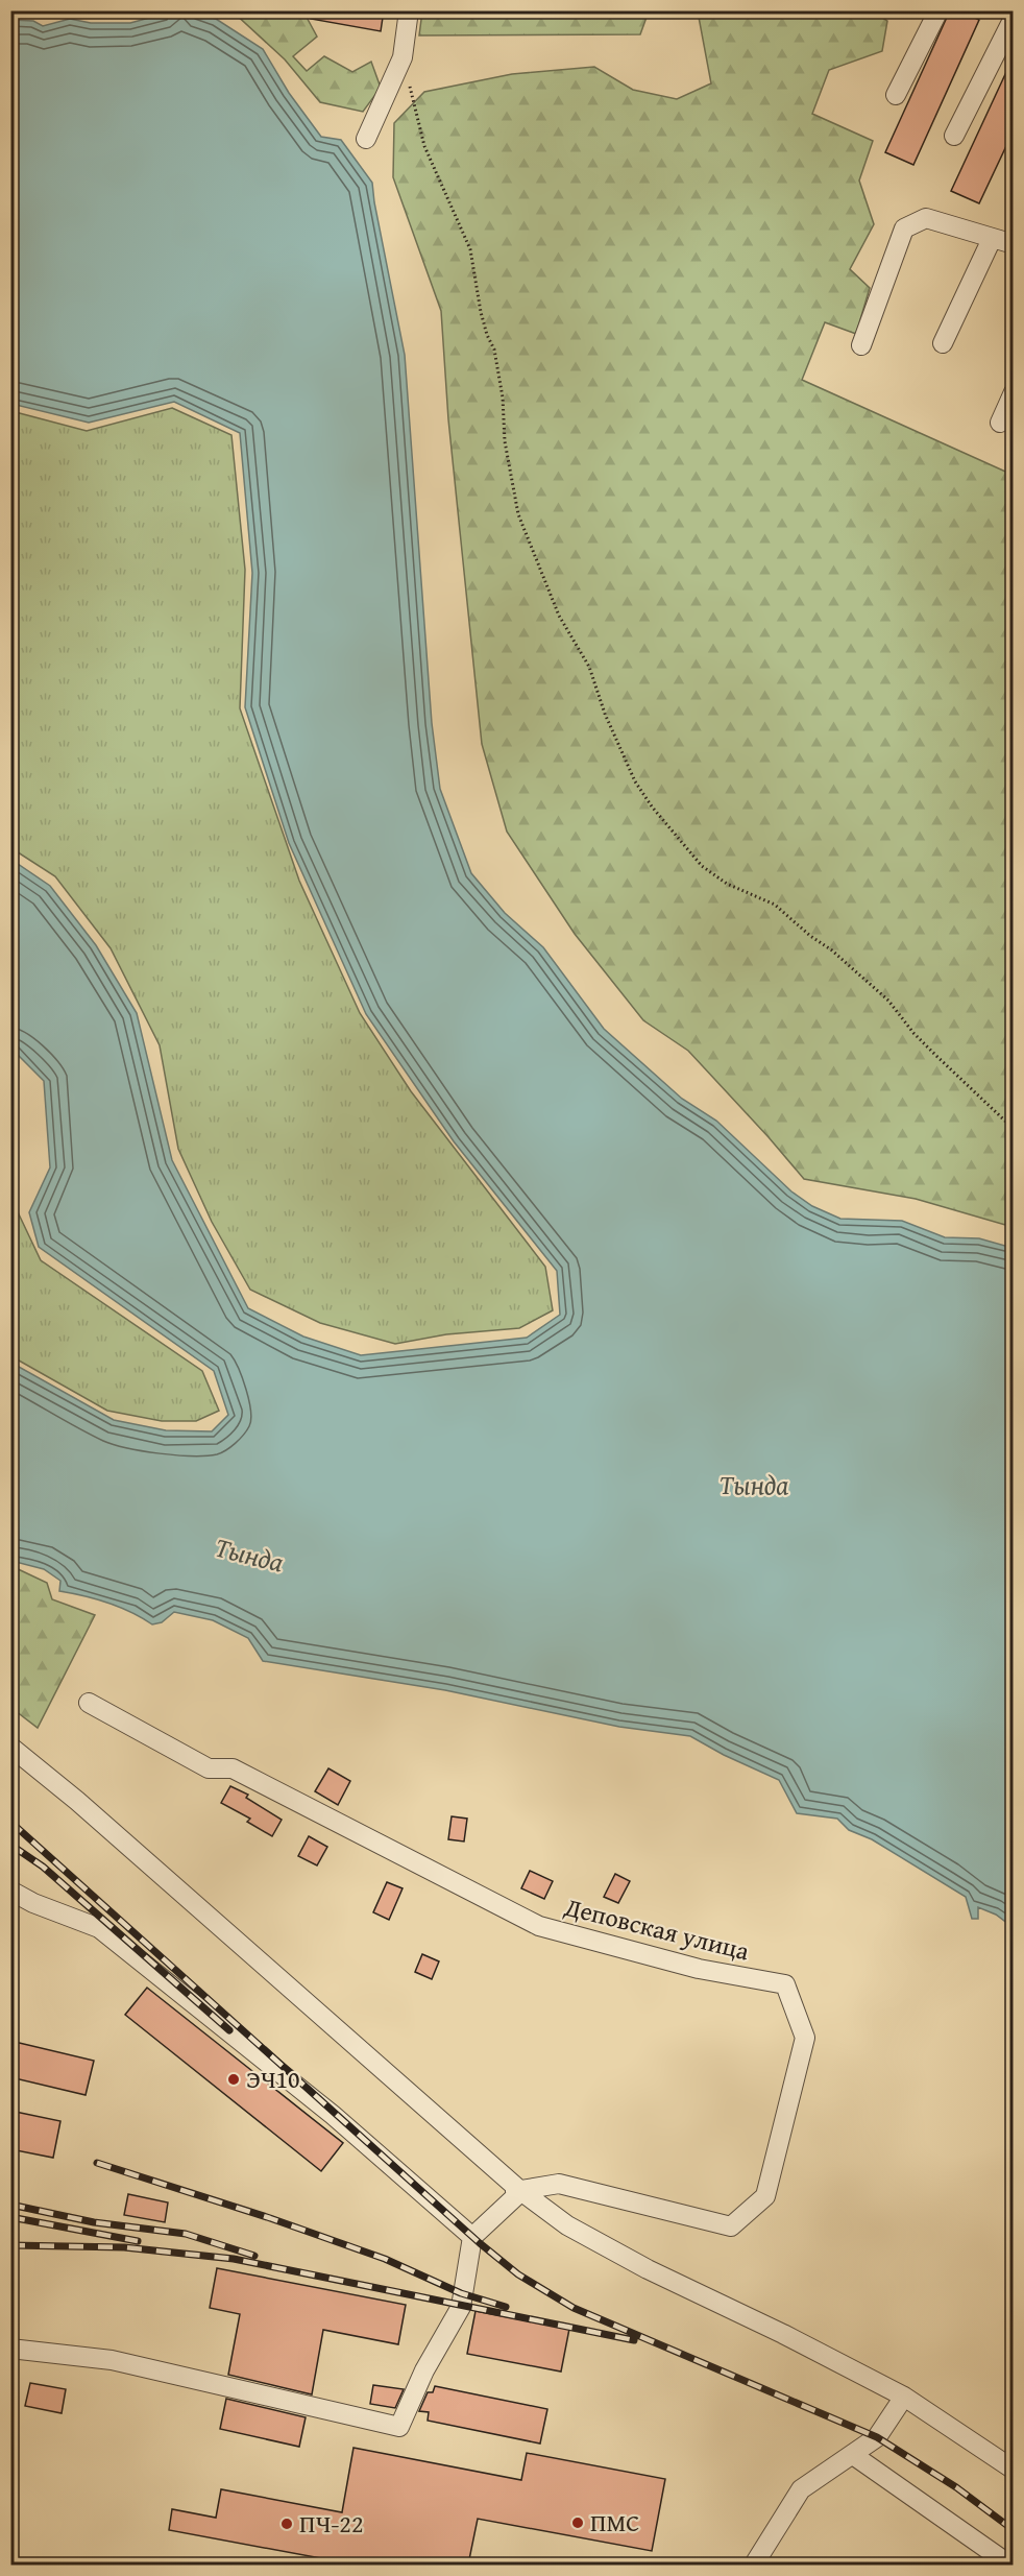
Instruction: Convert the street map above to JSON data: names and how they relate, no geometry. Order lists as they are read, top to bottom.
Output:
{
  "streets": {
    "street": ["Деповская улица"]
  },
  "water": ["Тында"],
  "places": ["ЭЧ10", "ПМС", "ПЧ-22"]
}
